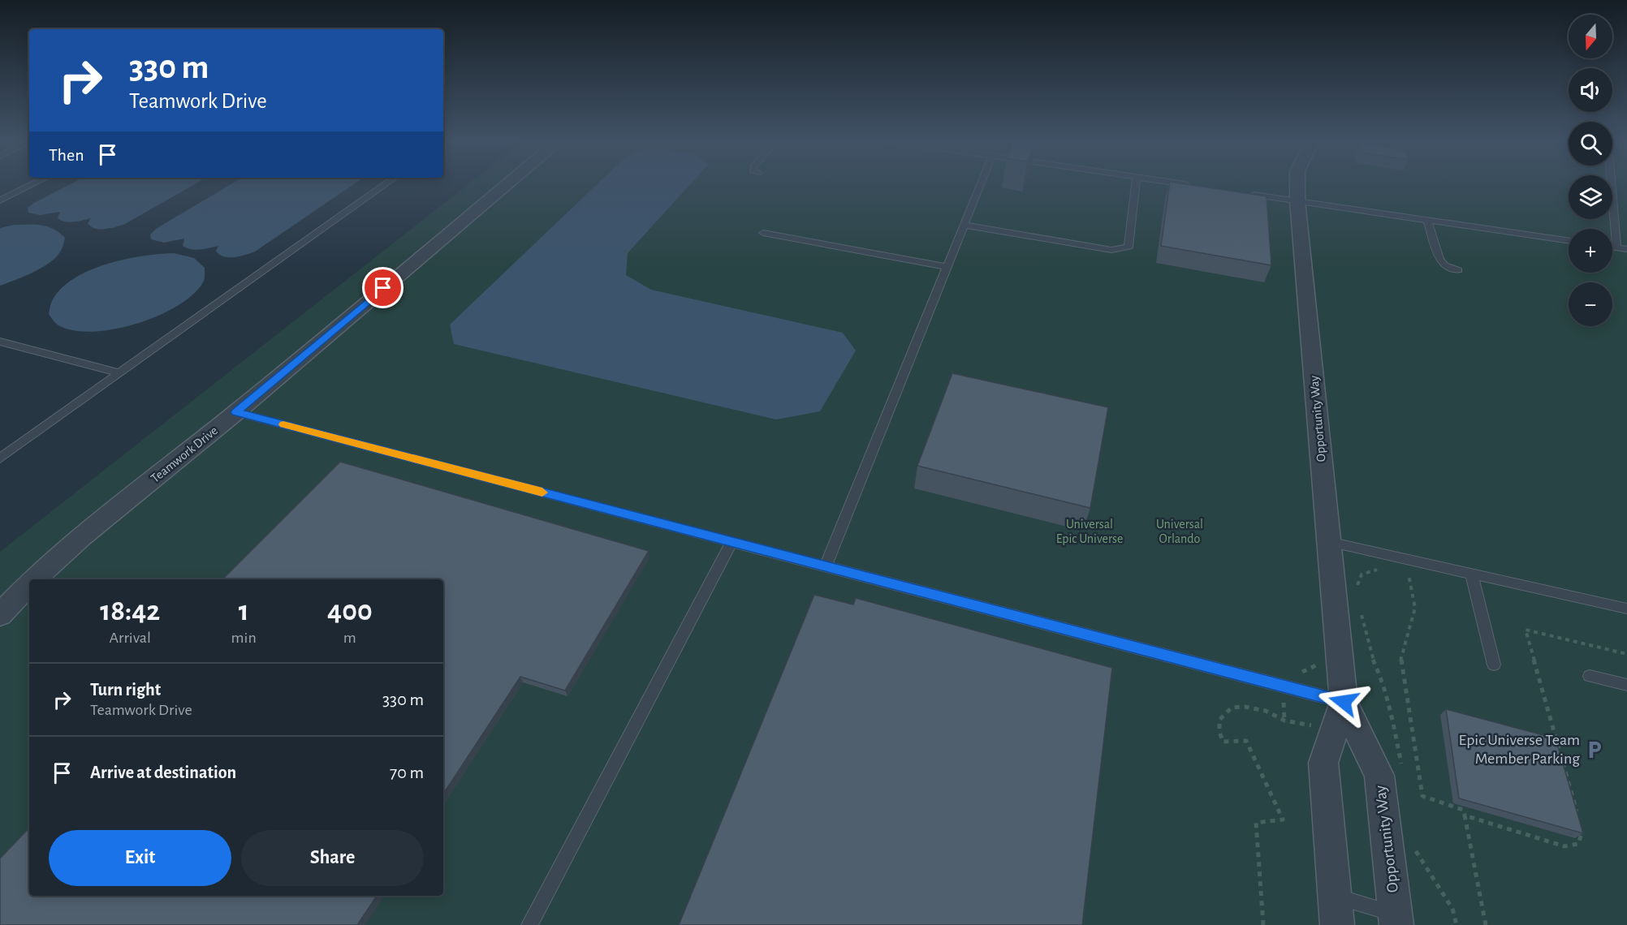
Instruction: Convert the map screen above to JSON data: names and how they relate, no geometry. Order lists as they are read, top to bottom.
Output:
{
  "streets": {
    "street": ["Opportunity Way", "Teamwork Drive"]
  },
  "parks": ["Universal Epic Universe", "Universal Orlando"],
  "places": {
    "parking": ["Epic Universe Team Member Parking"]
  },
  "north": "bottom",
  "page": {
    "map_buttons": ["+", "−"],
    "turn": ["330 m", "Teamwork Drive"],
    "then": "Then",
    "eta": [
      "18:42",
      "Arrival",
      "1",
      "min",
      "400",
      "m"
    ],
    "list": [
      {
        "name": "Turn right",
        "note": "Teamwork Drive",
        "value": "330 m"
      },
      {
        "name": "Arrive at destination",
        "value": "70 m"
      }
    ],
    "buttons": ["Exit", "Share"]
  }
}
